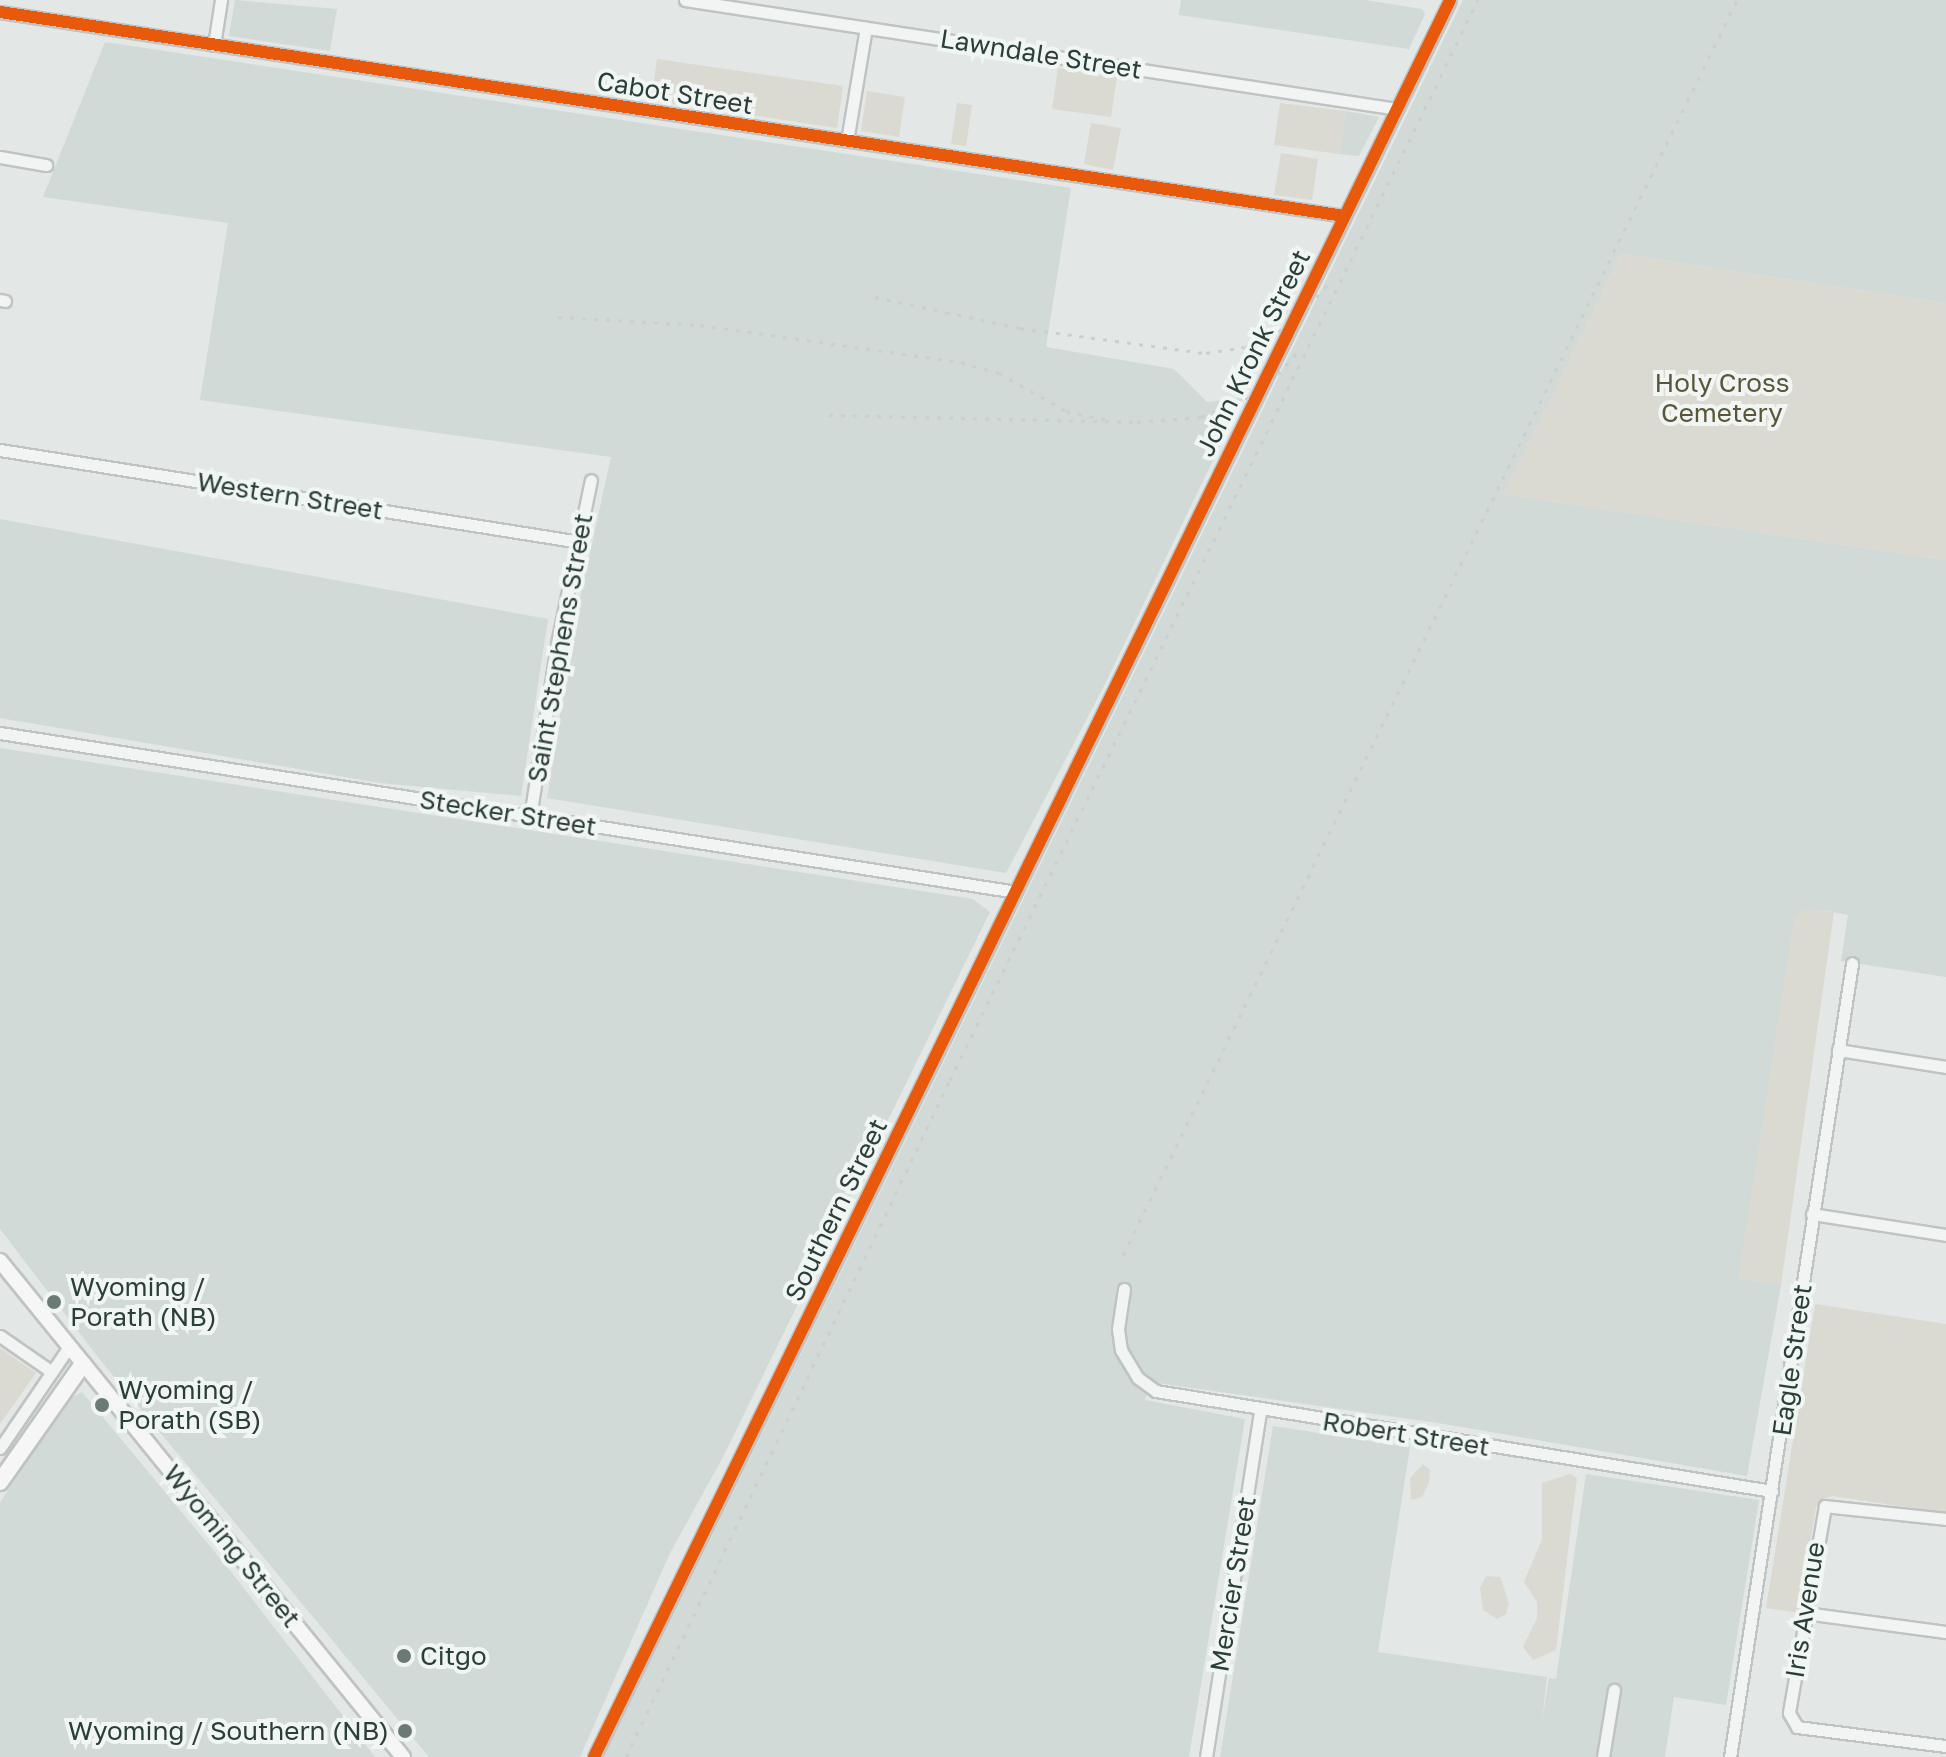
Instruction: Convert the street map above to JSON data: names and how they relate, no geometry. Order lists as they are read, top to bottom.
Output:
{
  "streets": {
    "main road": ["Wyoming Street"],
    "street": [
      "Lawndale Street",
      "Cabot Street",
      "John Kronk Street",
      "Western Street",
      "Saint Stephens Street",
      "Stecker Street",
      "Southern Street",
      "Eagle Street",
      "Robert Street",
      "Mercier Street",
      "Iris Avenue"
    ]
  },
  "crossings": [
    ["Lawndale Street", "John Kronk Street"],
    ["Cabot Street", "John Kronk Street"],
    ["John Kronk Street", "Southern Street"],
    ["Western Street", "Saint Stephens Street"],
    ["Saint Stephens Street", "Stecker Street"],
    ["Stecker Street", "Southern Street"],
    ["Eagle Street", "Robert Street"],
    ["Robert Street", "Mercier Street"]
  ],
  "parks": ["Holy Cross Cemetery"],
  "places": [
    "Wyoming / Porath (NB)",
    "Wyoming / Porath (SB)",
    "Citgo",
    "Wyoming / Southern (NB)"
  ]
}
